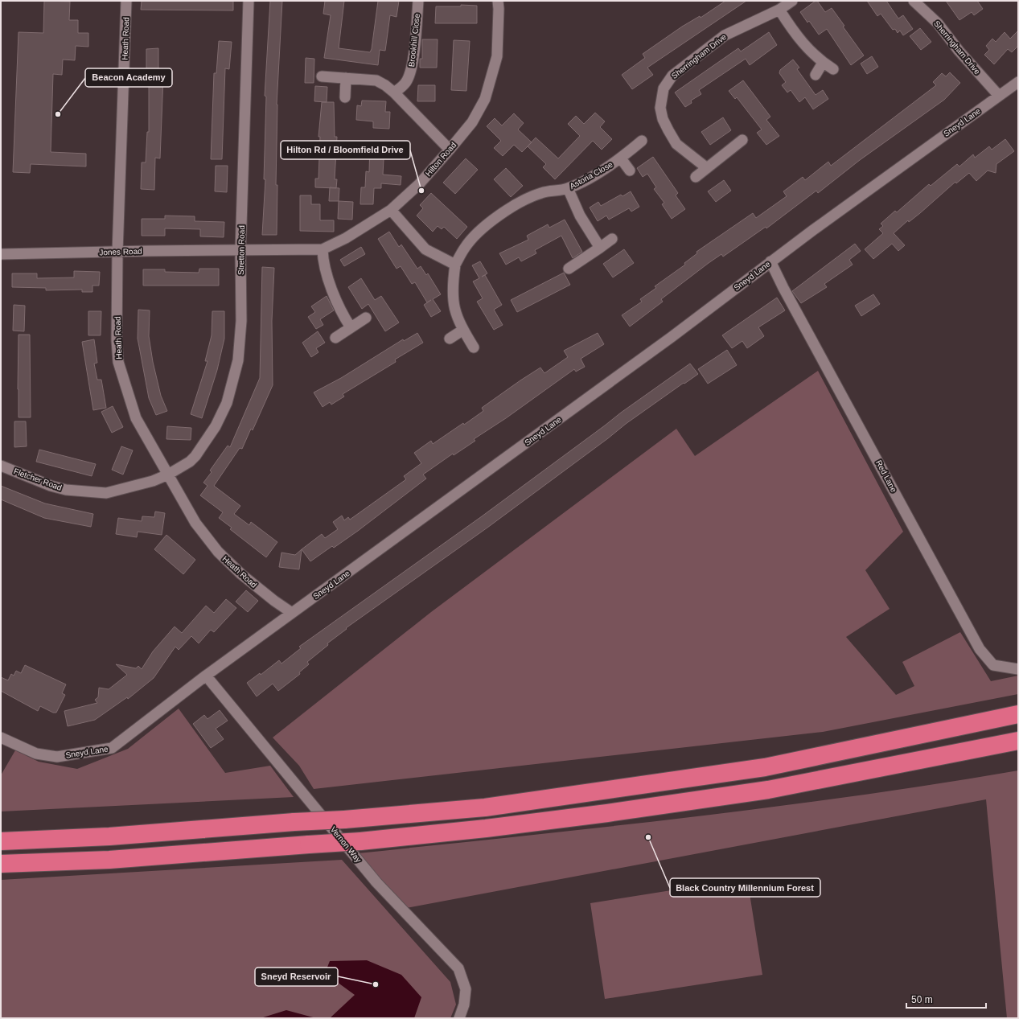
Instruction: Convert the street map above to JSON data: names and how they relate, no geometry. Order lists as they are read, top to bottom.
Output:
{
  "streets": {
    "street": [
      "Heath Road",
      "Brookhill Close",
      "Sherringham Drive",
      "Sneyd Lane",
      "Hilton Road",
      "Astoria Close",
      "Stretton Road",
      "Jones Road",
      "Red Lane",
      "Fletcher Road",
      "Vernon Way"
    ]
  },
  "crossings": [
    ["Heath Road", "Sneyd Lane"],
    ["Heath Road", "Stretton Road"],
    ["Heath Road", "Jones Road"],
    ["Heath Road", "Fletcher Road"],
    ["Sherringham Drive", "Sneyd Lane"],
    ["Sneyd Lane", "Red Lane"],
    ["Sneyd Lane", "Vernon Way"],
    ["Hilton Road", "Stretton Road"],
    ["Hilton Road", "Jones Road"],
    ["Stretton Road", "Jones Road"],
    ["Stretton Road", "Fletcher Road"]
  ],
  "places": [
    "Beacon Academy",
    "Hilton Rd / Bloomfield Drive",
    "Black Country Millennium Forest",
    "Sneyd Reservoir"
  ],
  "scale_bar": "50 m"
}
